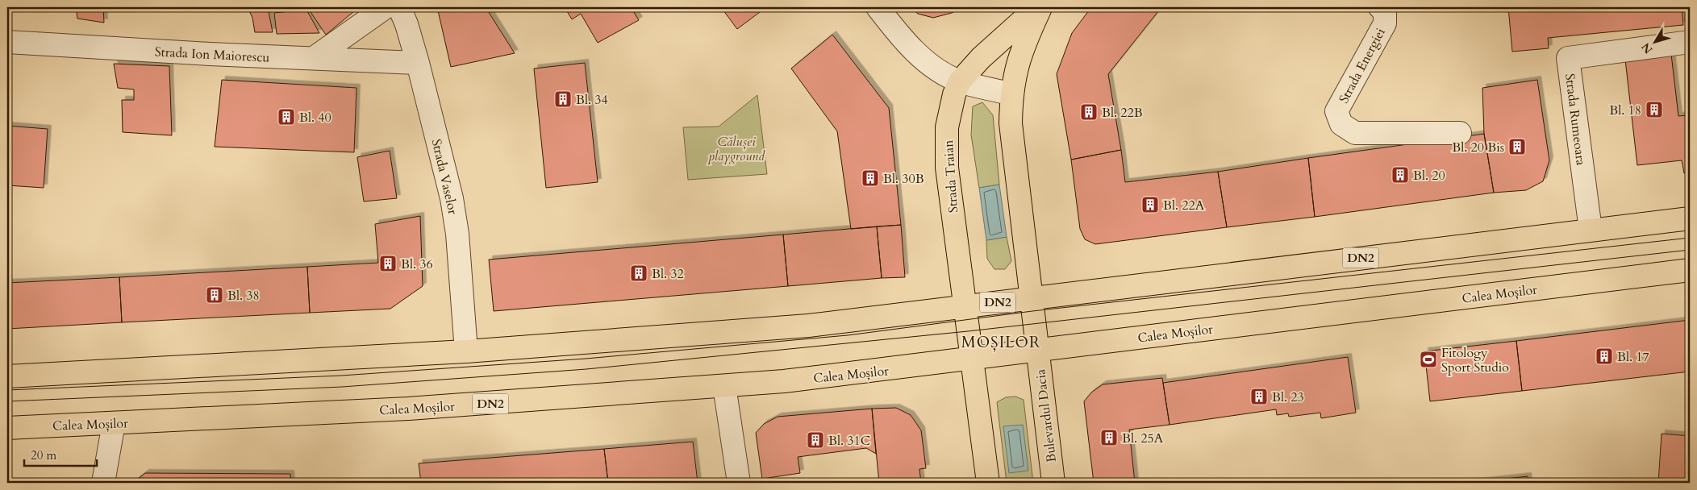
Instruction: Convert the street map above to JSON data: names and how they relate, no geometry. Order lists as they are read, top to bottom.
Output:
{
  "streets": {
    "main road": [
      "Strada Traian",
      "DN2",
      "Calea Moșilor",
      "Bulevardul Dacia"
    ],
    "street": [
      "Strada Ion Maiorescu",
      "Strada Energiei",
      "Strada Rumeoara",
      "Strada Vaselor"
    ]
  },
  "crossings": [
    ["Strada Ion Maiorescu", "Strada Vaselor"],
    ["Strada Rumeoara", "DN2"],
    ["Strada Vaselor", "DN2"],
    ["Strada Traian", "DN2"],
    ["Strada Traian", "Calea Moșilor"],
    ["DN2", "Bulevardul Dacia"],
    ["Calea Moșilor", "Bulevardul Dacia"]
  ],
  "districts": ["MOȘILOR"],
  "parks": ["Călușei playground"],
  "places": {
    "building": [
      "Bl. 34",
      "Bl. 18",
      "Bl. 22B",
      "Bl. 40",
      "Bl. 20 Bis",
      "Bl. 20",
      "Bl. 30B",
      "Bl. 22A",
      "Bl. 36",
      "Bl. 32",
      "Bl. 38",
      "Bl. 17",
      "Bl. 23",
      "Bl. 25A",
      "Bl. 31C"
    ],
    "sports": ["Fitology Sport Studio"]
  },
  "scale_bar": "20 m",
  "north": "bottom left"
}
